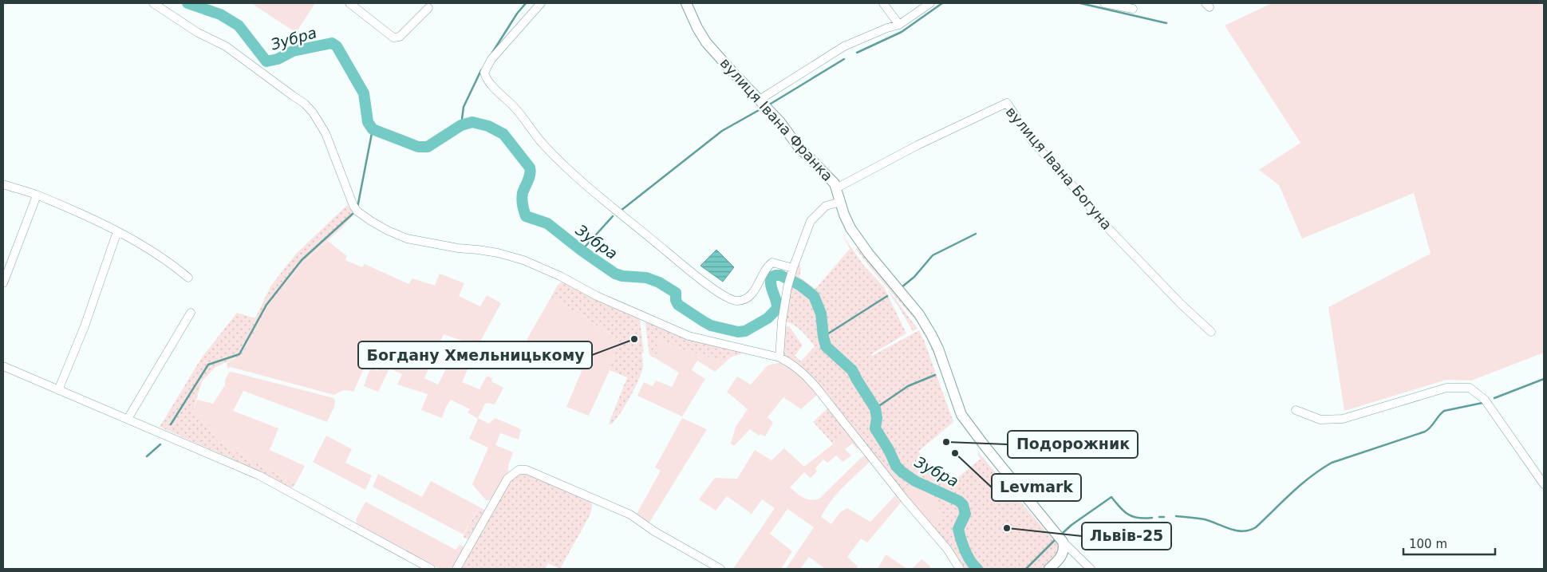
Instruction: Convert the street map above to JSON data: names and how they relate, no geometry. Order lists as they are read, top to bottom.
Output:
{
  "streets": {
    "main road": ["вулиця Івана Франка"],
    "street": ["вулиця Івана Богуна"]
  },
  "crossings": [
    ["вулиця Івана Франка", "вулиця Івана Богуна"]
  ],
  "water": ["Зубра"],
  "places": [
    "Богдану Хмельницькому",
    "Подорожник",
    "Levmark",
    "Львів-25"
  ],
  "scale_bar": "100 m"
}
